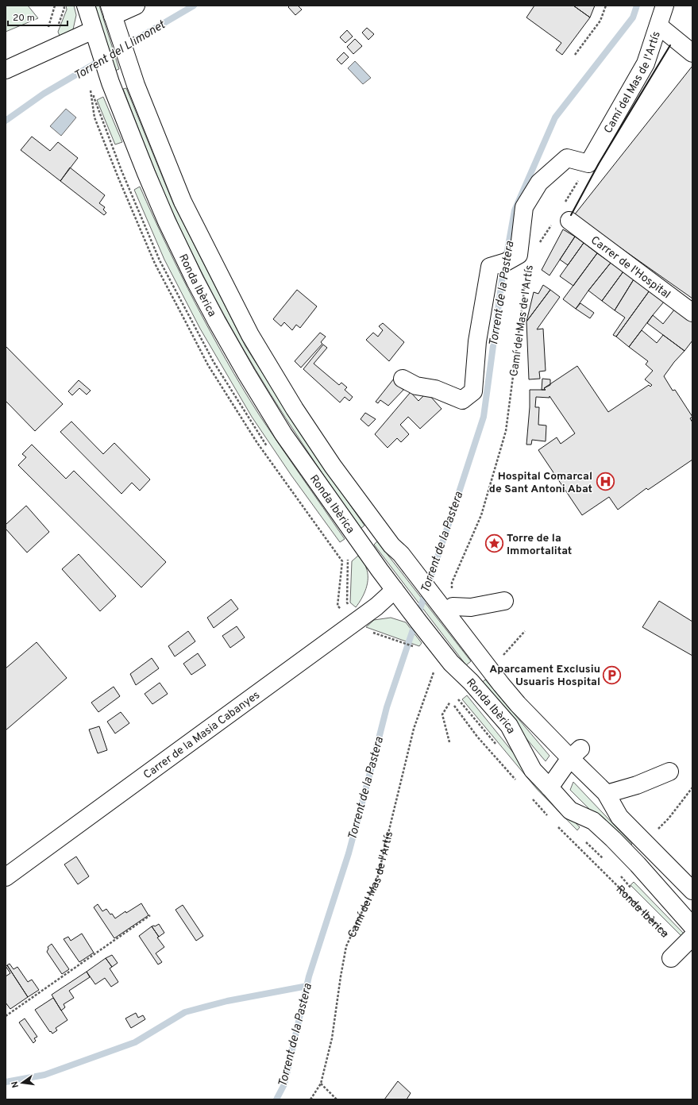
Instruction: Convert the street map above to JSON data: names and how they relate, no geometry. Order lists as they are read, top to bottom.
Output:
{
  "streets": {
    "street": [
      "Camí del Mas de l'Artís",
      "Carrer de l'Hospital",
      "Ronda Ibèrica",
      "Carrer de la Masia Cabanyes"
    ]
  },
  "crossings": [
    ["Ronda Ibèrica", "Carrer de la Masia Cabanyes"]
  ],
  "water": ["Torrent del Llimonet", "Torrent de la Pastera"],
  "places": {
    "hospital": ["Hospital Comarcal de Sant Antoni Abat"],
    "place": ["Torre de la Immortalitat"],
    "parking": ["Aparcament Exclusiu Usuaris Hospital"]
  },
  "scale_bar": "20 m",
  "north": "left"
}
